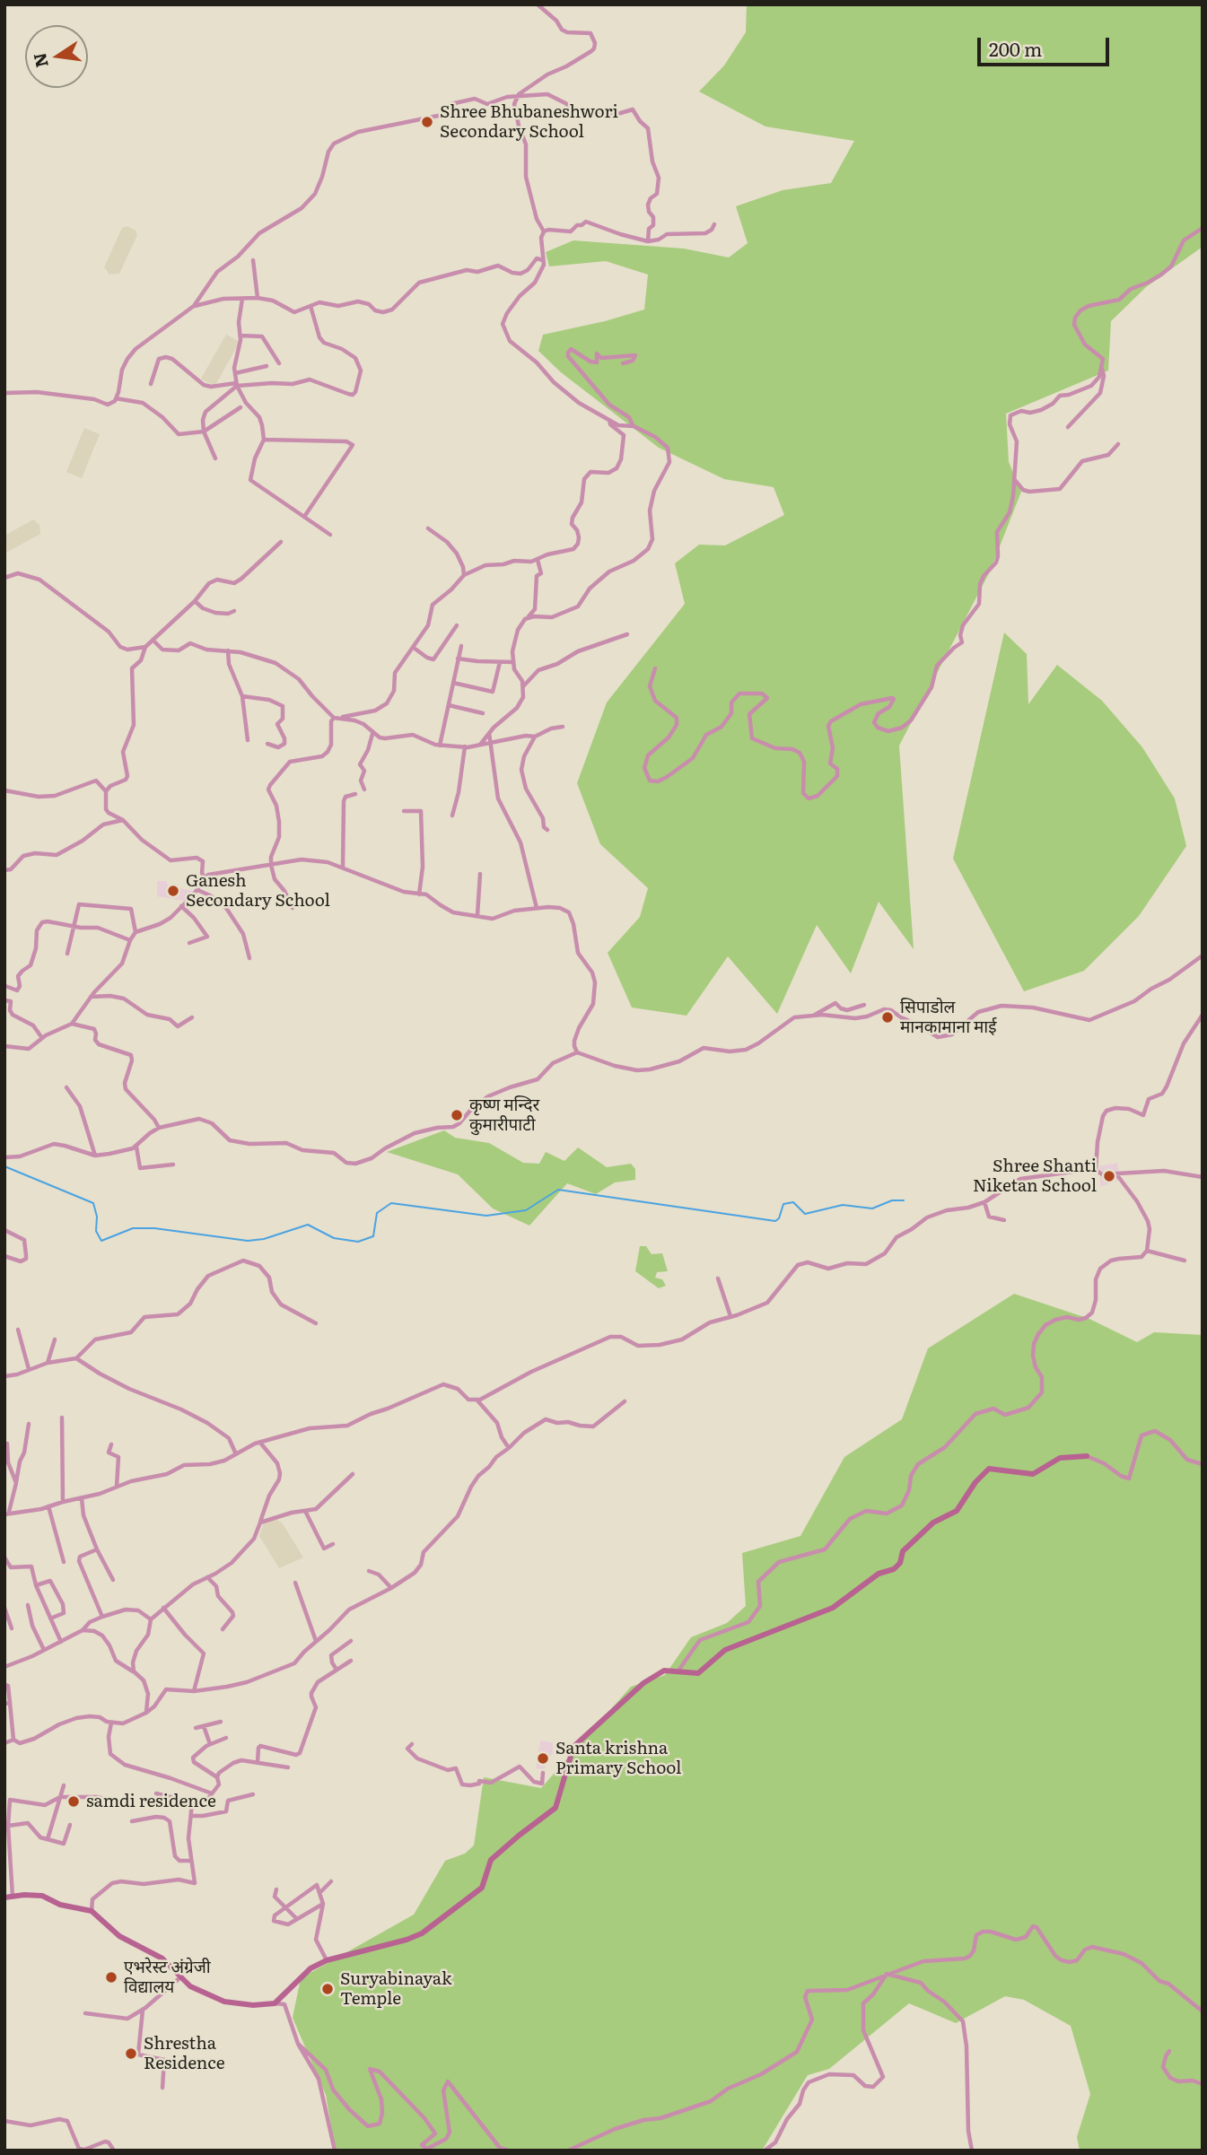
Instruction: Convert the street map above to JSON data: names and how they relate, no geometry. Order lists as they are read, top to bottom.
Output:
{
  "places": [
    "Shree Bhubaneshwori Secondary School",
    "Ganesh Secondary School",
    "सिपाडोल मानकामाना माई",
    "कृष्ण मन्दिर कुमारीपाटी",
    "Shree Shanti Niketan School",
    "Santa krishna Primary School",
    "samdi residence",
    "एभरेस्ट अंग्रेजी विद्यालय",
    "Suryabinayak Temple",
    "Shrestha Residence"
  ],
  "scale_bar": "200 m",
  "north": "left"
}
